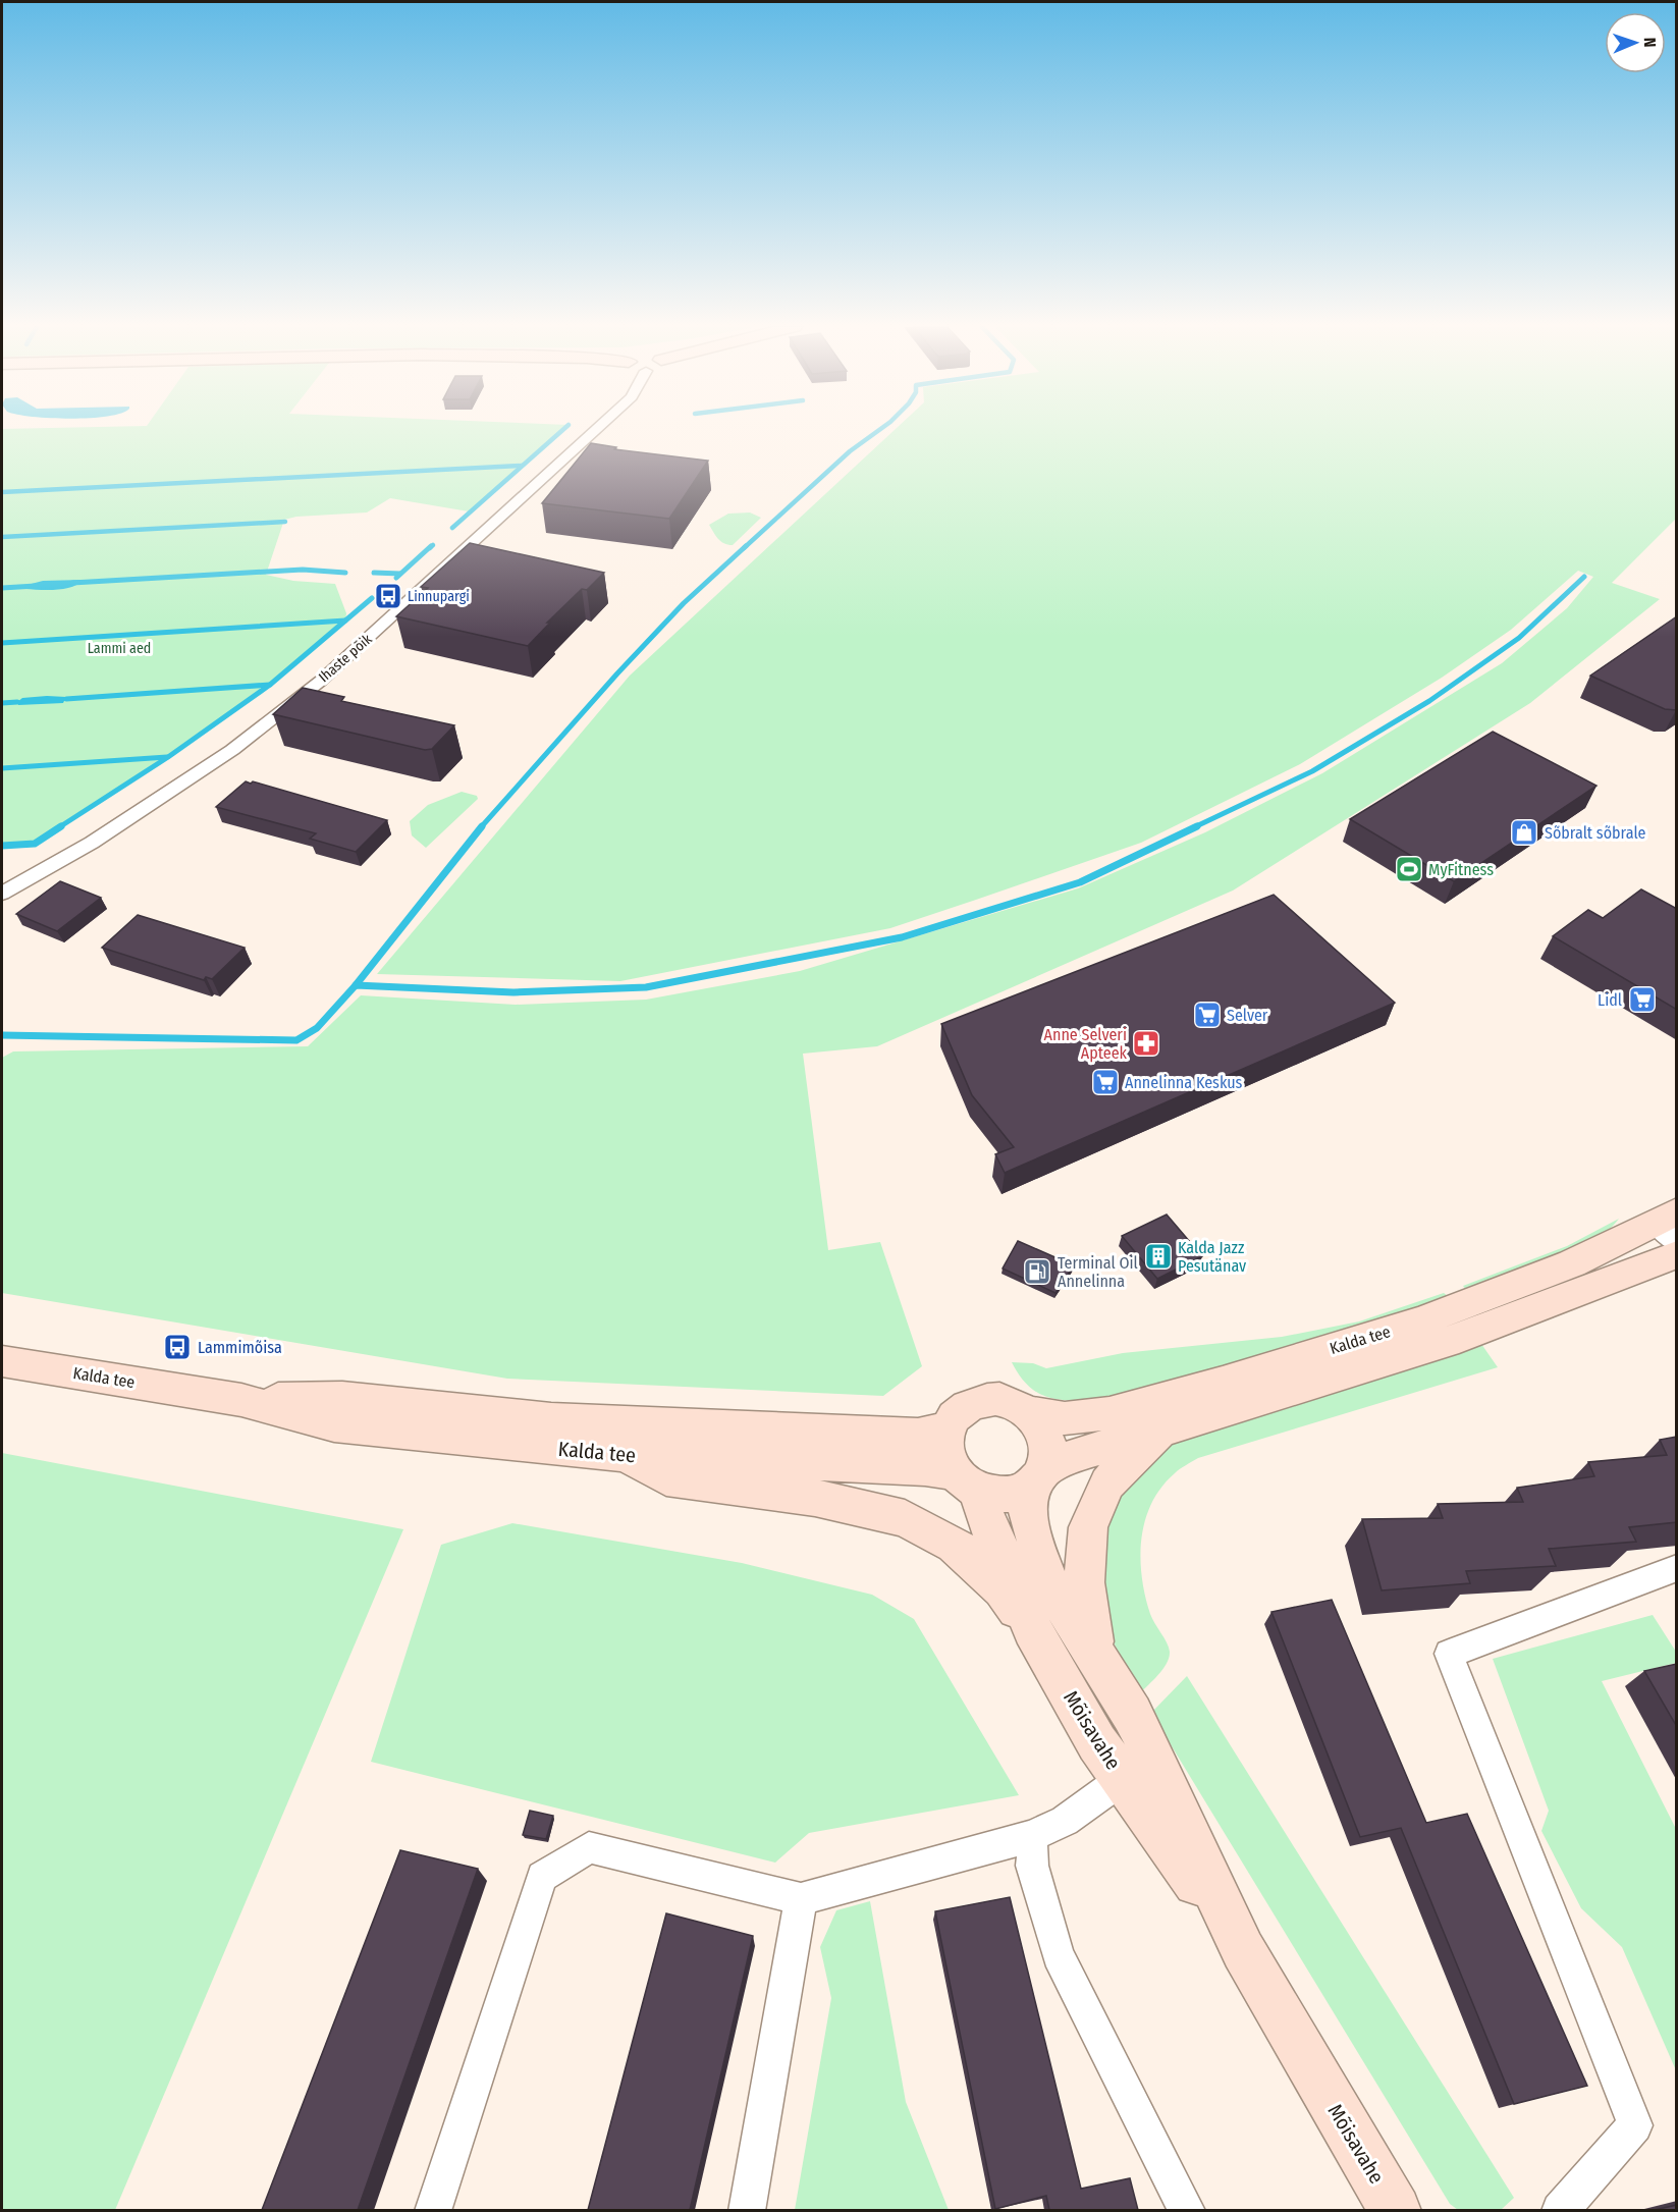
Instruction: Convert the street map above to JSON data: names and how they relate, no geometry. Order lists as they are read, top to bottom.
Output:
{
  "streets": {
    "street": ["Ihaste põik", "Kalda tee", "Mõisavahe"]
  },
  "crossings": [
    ["Kalda tee", "Mõisavahe"]
  ],
  "parks": ["Lammi aed"],
  "places": {
    "bus stop": ["Linnupargi", "Lammimõisa"],
    "shop": ["Sõbralt sõbrale"],
    "sports": ["MyFitness"],
    "supermarket": ["Lidl", "Selver", "Annelinna Keskus"],
    "pharmacy": ["Anne Selveri Apteek"],
    "building": ["Kalda Jazz Pesutänav"],
    "fuel station": ["Terminal Oil Annelinna"]
  },
  "north": "right"
}
